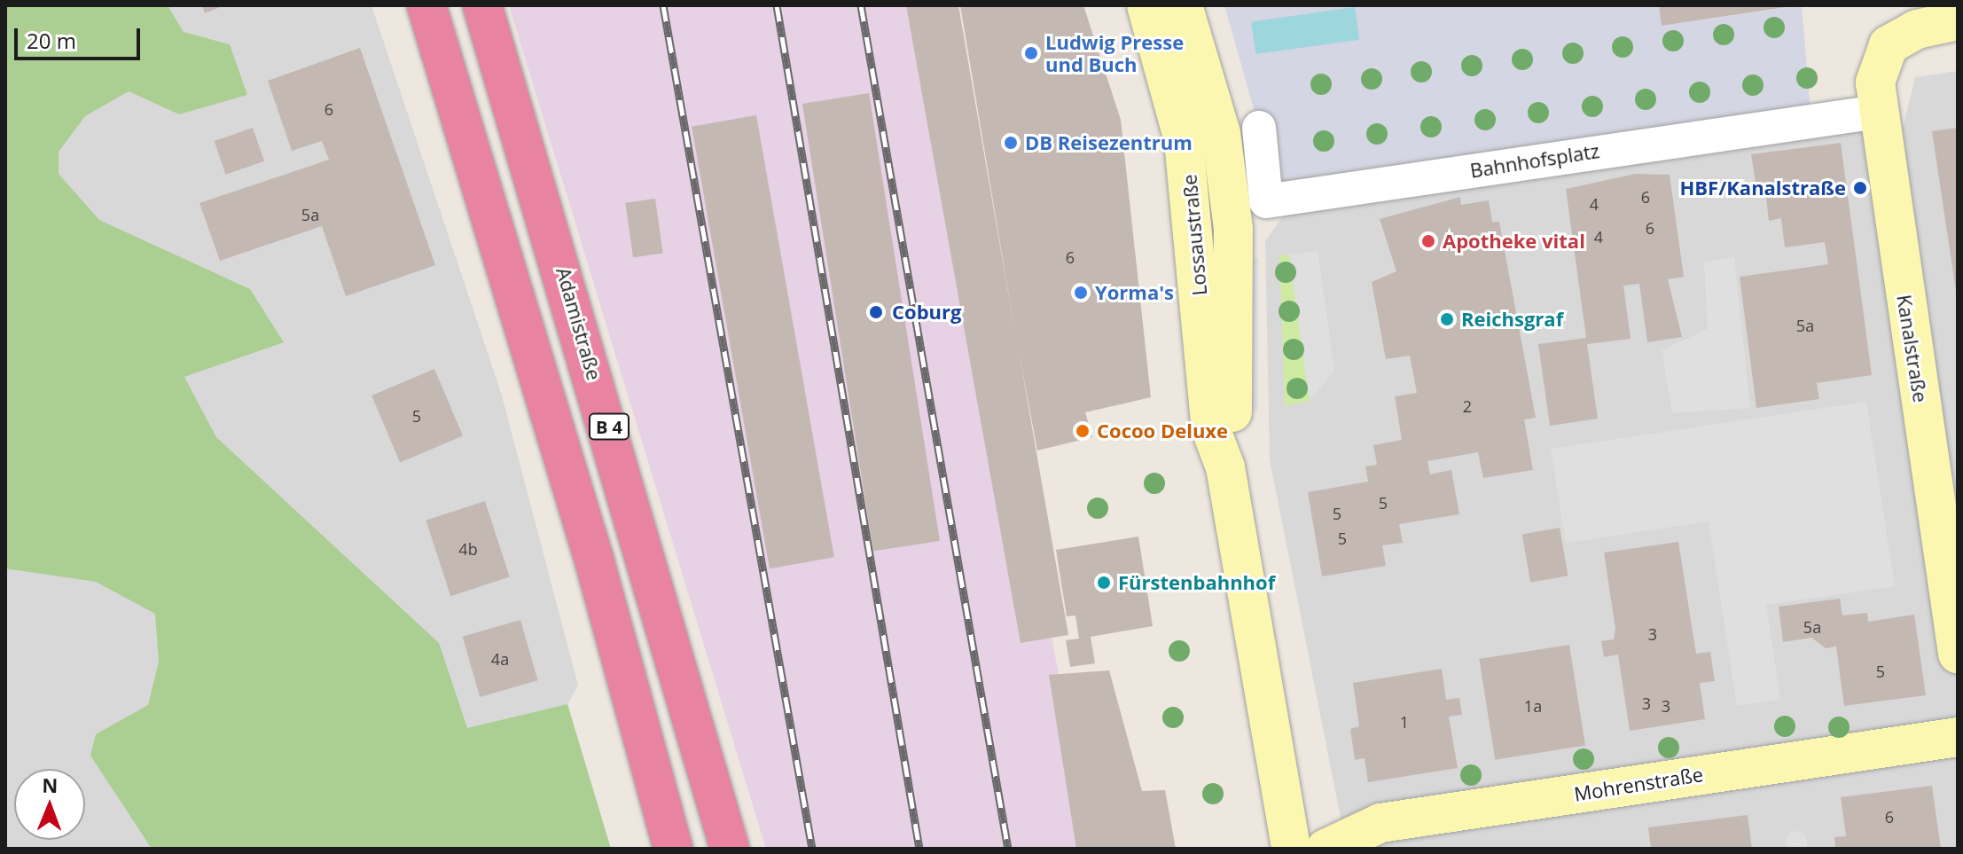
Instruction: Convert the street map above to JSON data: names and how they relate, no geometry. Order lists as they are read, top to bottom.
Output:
{
  "streets": {
    "highway": ["Adamistraße", "B 4"],
    "street": [
      "Bahnhofsplatz",
      "Lossaustraße",
      "Kanalstraße",
      "Mohrenstraße"
    ]
  },
  "crossings": [
    ["Bahnhofsplatz", "Kanalstraße"]
  ],
  "places": [
    "Ludwig Presse und Buch",
    "DB Reisezentrum",
    "HBF/Kanalstraße",
    "Apotheke vital",
    "Yorma's",
    "Coburg",
    "Reichsgraf",
    "Cocoo Deluxe",
    "Fürstenbahnhof"
  ],
  "house_numbers": [
    "6",
    "6",
    "4",
    "5a",
    "6",
    "4",
    "6",
    "5a",
    "2",
    "5",
    "5",
    "5",
    "5",
    "4b",
    "5a",
    "3",
    "4a",
    "5",
    "3",
    "1a",
    "3",
    "1",
    "6"
  ],
  "scale_bar": "20 m",
  "north": "top"
}
